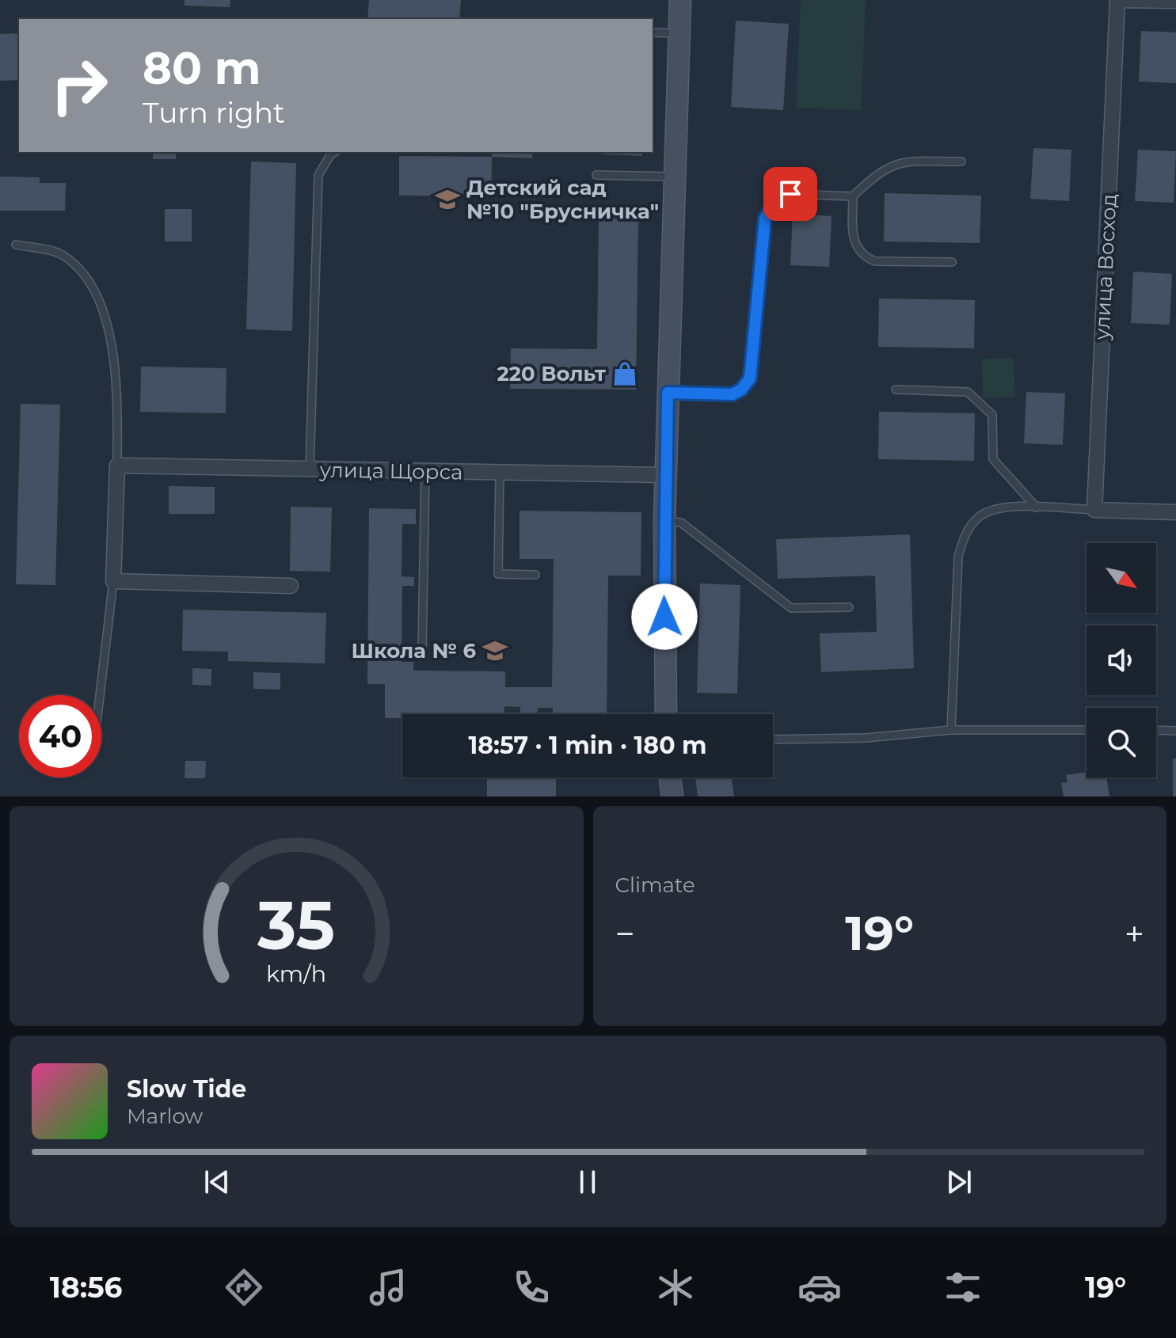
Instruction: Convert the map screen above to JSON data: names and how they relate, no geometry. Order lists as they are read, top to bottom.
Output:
{
  "streets": {
    "street": ["улица Восход", "улица Щорса"]
  },
  "places": {
    "school or university": ["Детский сад №10 \"Брусничка\"", "Школа № 6"],
    "shop": ["220 Вольт"]
  },
  "north": "bottom right",
  "page": {
    "turn": ["80 m", "Turn right"],
    "limit": "40",
    "trip": "18:57 · 1 min · 180 m",
    "tile": "Climate",
    "heat": ["−", "19°", "+"],
    "song": ["Slow Tide", "Marlow"],
    "tabs": ["18:56", "19°"],
    "gauge": ["35", "km/h"]
  }
}
